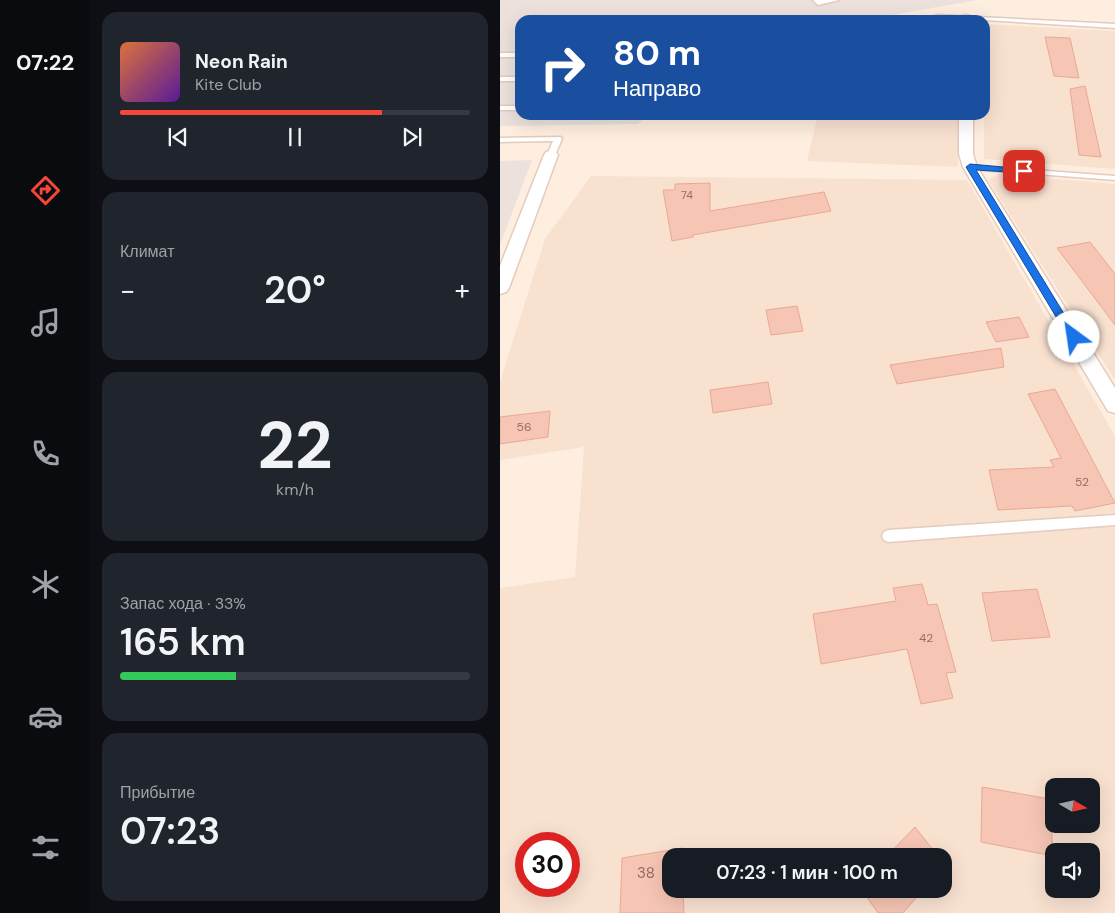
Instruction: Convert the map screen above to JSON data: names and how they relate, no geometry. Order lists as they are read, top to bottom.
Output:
{
  "house_numbers": [
    "74",
    "56",
    "52",
    "42",
    "38"
  ],
  "north": "right",
  "page": {
    "tabs": "07:22",
    "turn": ["80 m", "Направо"],
    "song": ["Neon Rain", "Kite Club"],
    "tile": [
      "Климат",
      ["22", "km/h"],
      ["Запас хода · 33%", "165 km"],
      ["Прибытие", "07:23"]
    ],
    "heat": ["−", "20°", "+"],
    "limit": "30",
    "trip": "07:23 · 1 мин · 100 m"
  }
}
